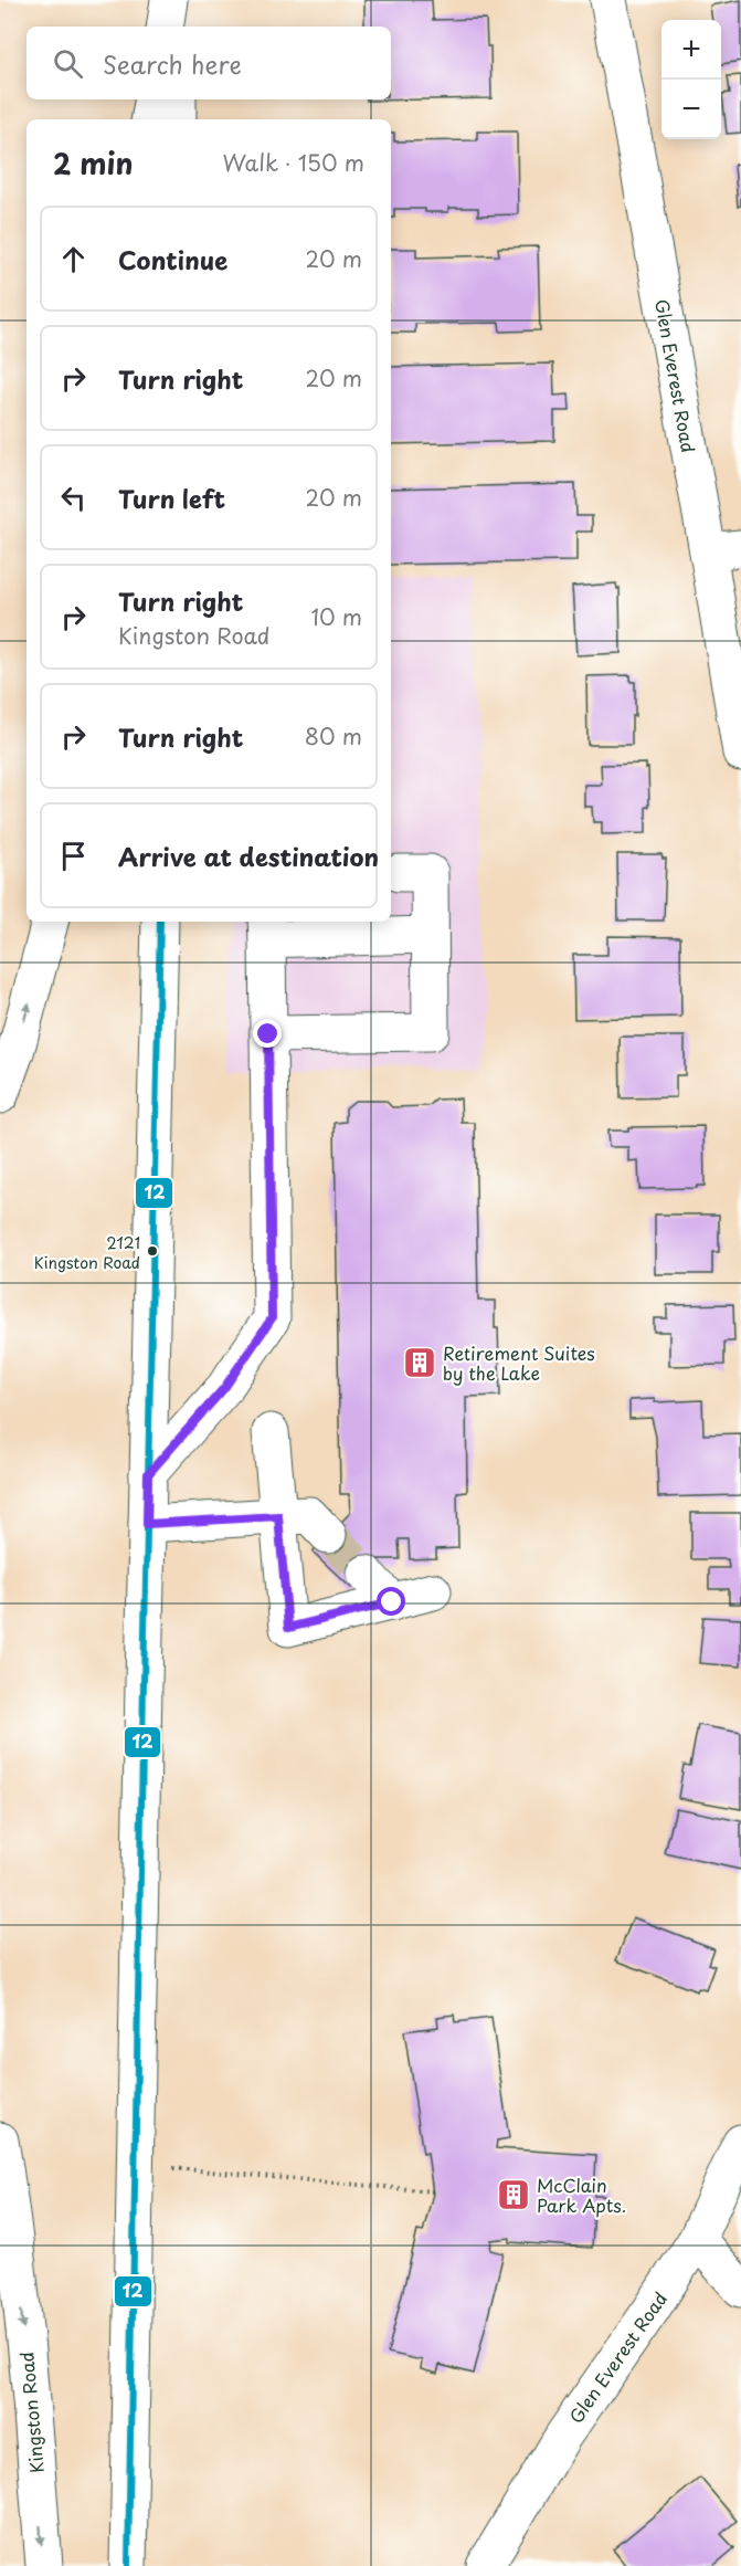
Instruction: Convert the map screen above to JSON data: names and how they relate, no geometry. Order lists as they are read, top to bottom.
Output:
{
  "streets": {
    "main road": ["Glen Everest Road", "Kingston Road"]
  },
  "places": {
    "other": ["2121 Kingston Road"],
    "building": ["Retirement Suites by the Lake", "McClain Park Apts."]
  },
  "lines": ["transit line 12"],
  "page": {
    "map_buttons": ["+", "−"],
    "search": "Search here",
    "heading": ["2 min", "Walk · 150 m"],
    "list": [
      ["Continue", "20 m"],
      ["Turn right", "20 m"],
      ["Turn left", "20 m"],
      ["Turn right", "Kingston Road", "10 m"],
      ["Turn right", "80 m"],
      "Arrive at destination"
    ]
  }
}
